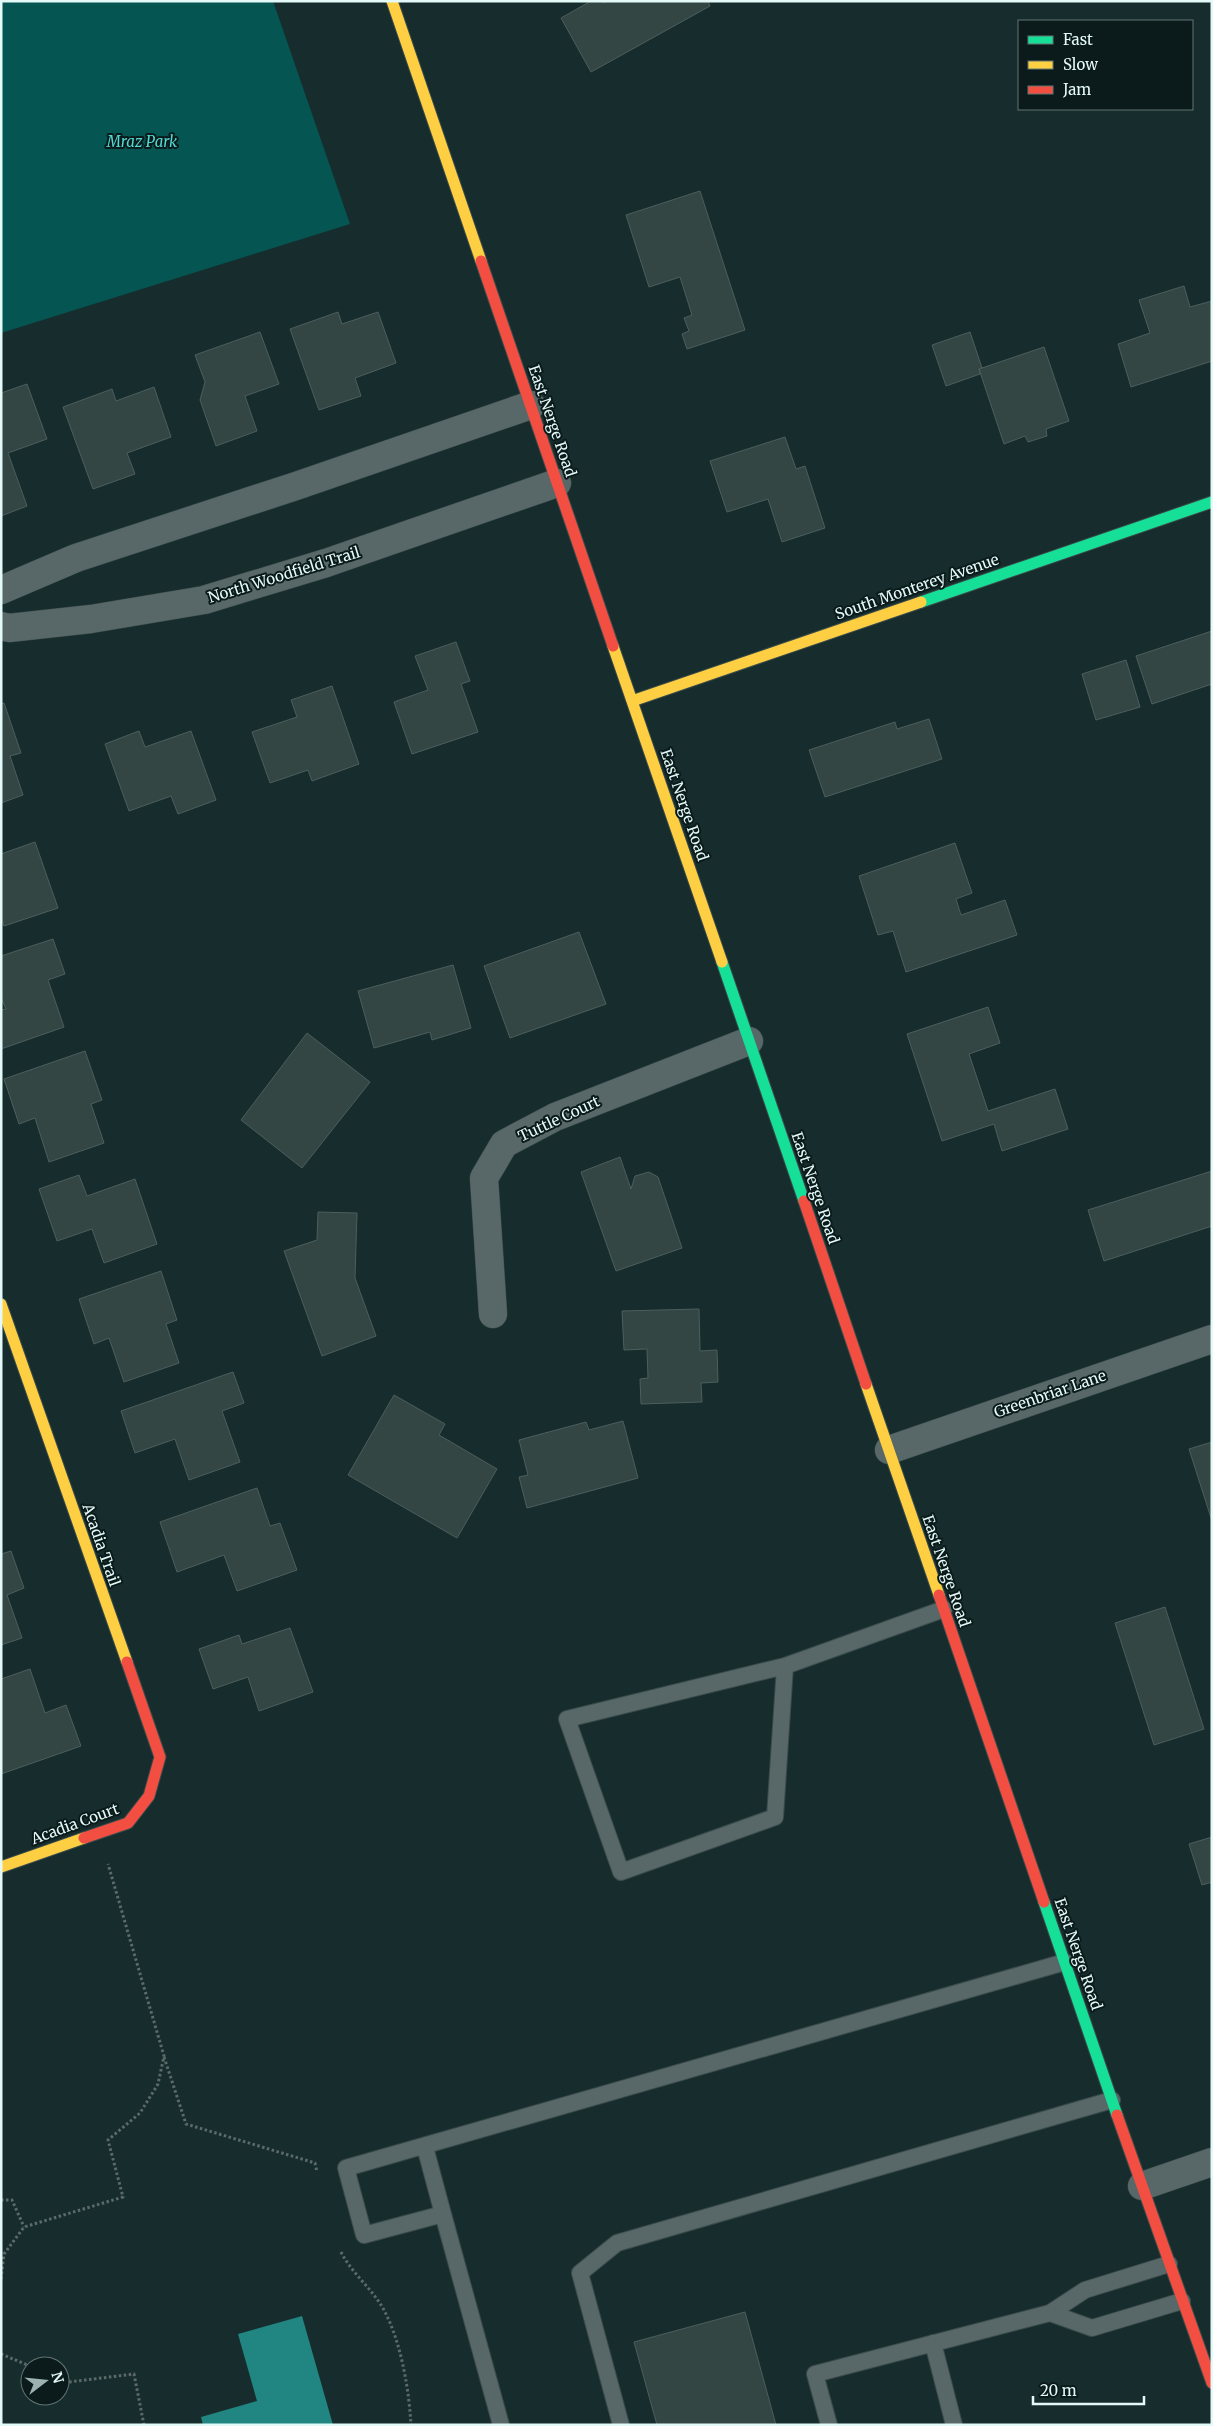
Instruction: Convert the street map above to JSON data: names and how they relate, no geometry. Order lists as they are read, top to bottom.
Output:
{
  "streets": {
    "main road": [
      "East Nerge Road",
      "South Monterey Avenue",
      "Acadia Trail",
      "Acadia Court"
    ],
    "street": ["North Woodfield Trail", "Tuttle Court", "Greenbriar Lane"]
  },
  "crossings": [
    ["East Nerge Road", "North Woodfield Trail"],
    ["East Nerge Road", "South Monterey Avenue"],
    ["East Nerge Road", "Tuttle Court"],
    ["East Nerge Road", "Greenbriar Lane"],
    ["Acadia Trail", "Acadia Court"]
  ],
  "parks": ["Mraz Park"],
  "legend": ["Fast", "Slow", "Jam"],
  "scale_bar": "20 m",
  "north": "right"
}
